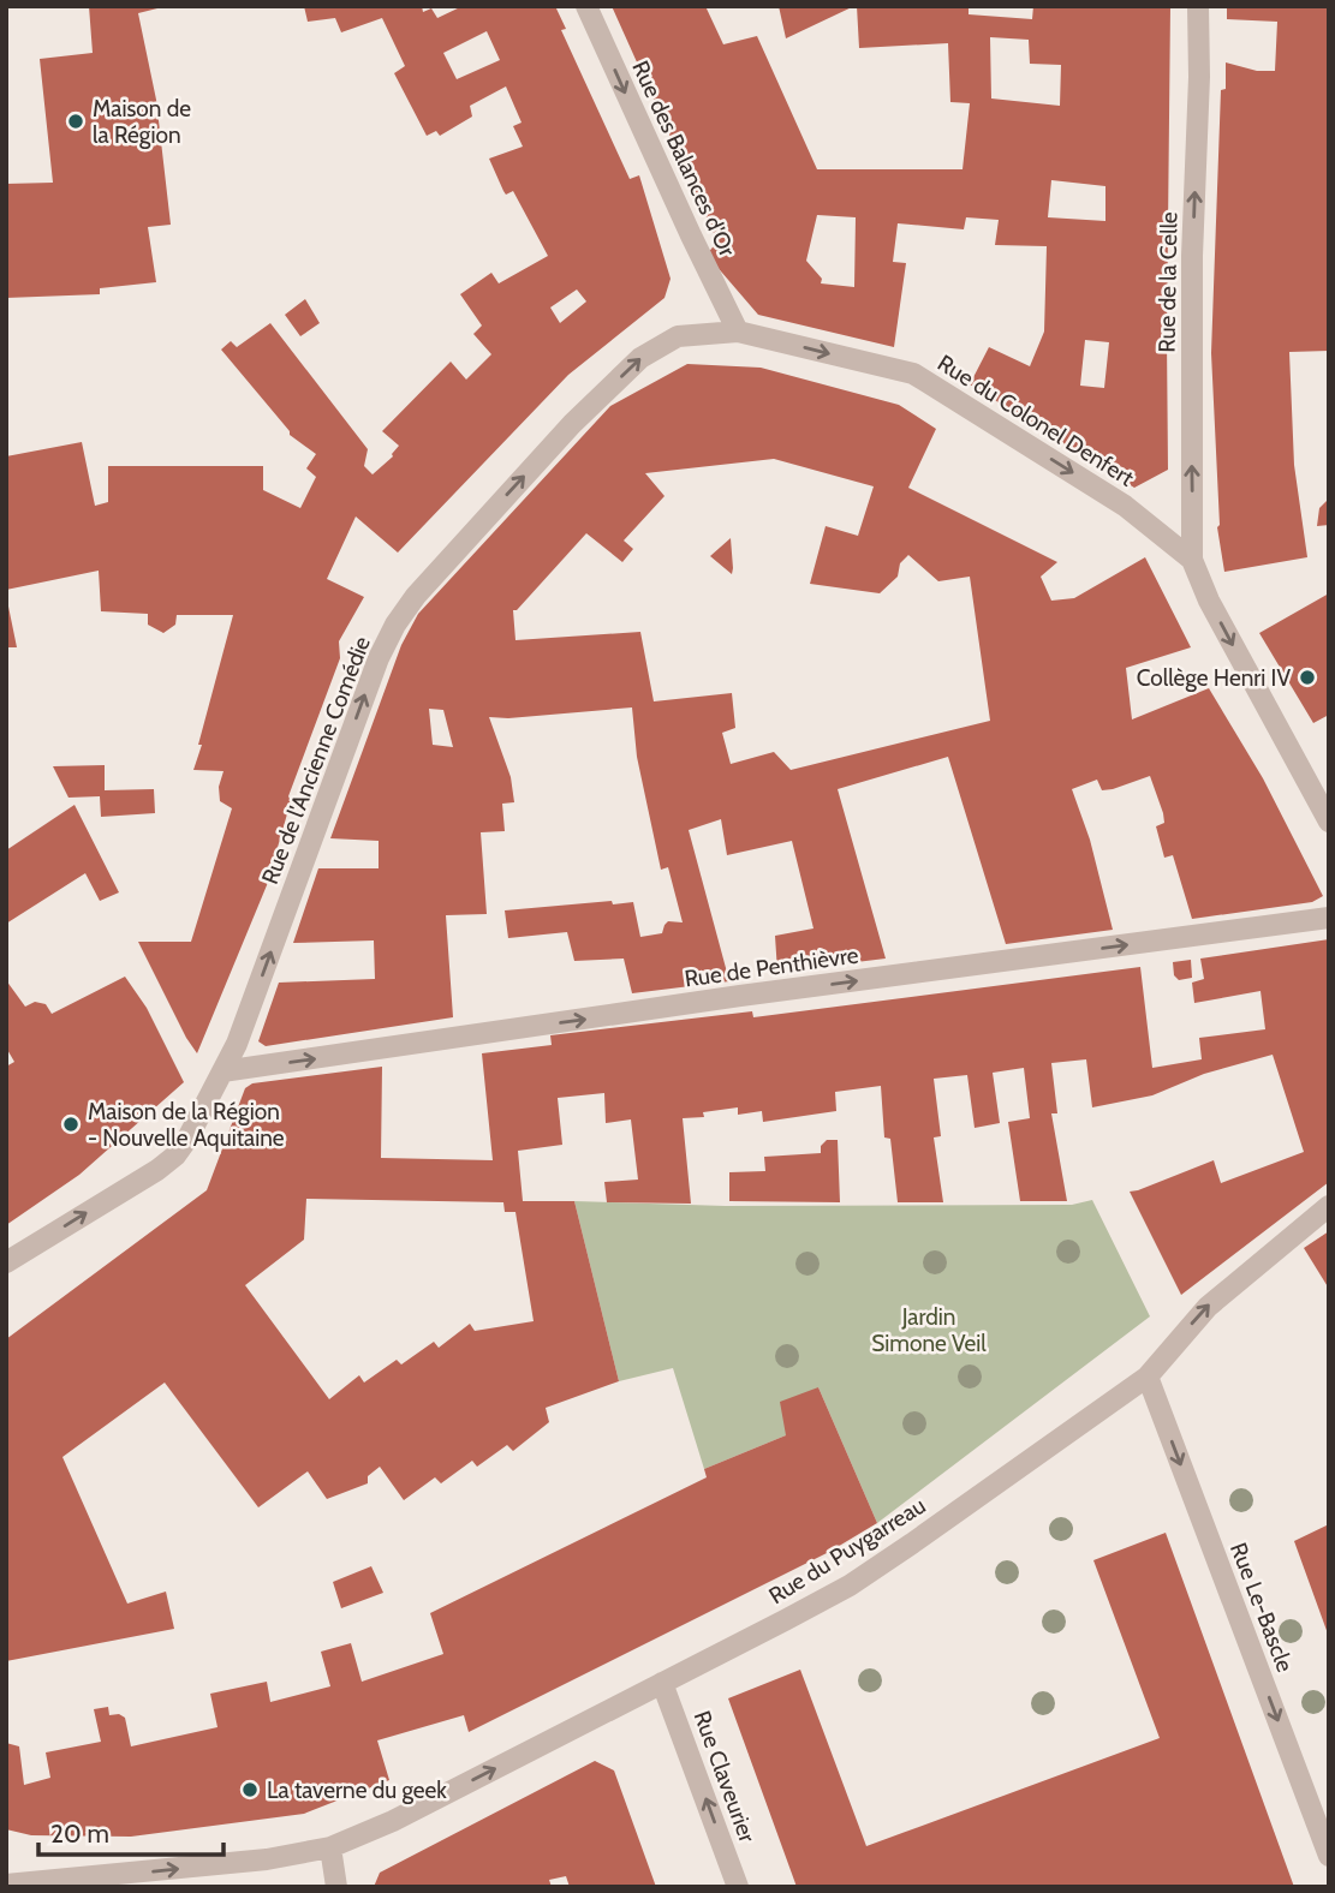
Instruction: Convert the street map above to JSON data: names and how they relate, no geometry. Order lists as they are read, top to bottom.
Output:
{
  "streets": {
    "street": [
      "Rue des Balances d'Or",
      "Rue de la Celle",
      "Rue du Colonel Denfert",
      "Rue de l'Ancienne Comédie",
      "Rue de Penthièvre",
      "Rue du Puygarreau",
      "Rue Le-Bascle",
      "Rue Claveurier"
    ]
  },
  "crossings": [
    ["Rue des Balances d'Or", "Rue du Colonel Denfert"],
    ["Rue des Balances d'Or", "Rue de l'Ancienne Comédie"],
    ["Rue de la Celle", "Rue du Colonel Denfert"],
    ["Rue du Colonel Denfert", "Rue de l'Ancienne Comédie"],
    ["Rue de l'Ancienne Comédie", "Rue de Penthièvre"],
    ["Rue du Puygarreau", "Rue Le-Bascle"],
    ["Rue du Puygarreau", "Rue Claveurier"]
  ],
  "one_way": [
    "Rue des Balances d'Or",
    "Rue de la Celle",
    "Rue du Colonel Denfert",
    "Rue de l'Ancienne Comédie",
    "Rue de Penthièvre",
    "Rue du Puygarreau",
    "Rue Le-Bascle",
    "Rue Claveurier"
  ],
  "parks": ["Jardin Simone Veil"],
  "places": [
    "Maison de la Région",
    "Collège Henri IV",
    "Maison de la Région - Nouvelle Aquitaine",
    "La taverne du geek"
  ],
  "scale_bar": "20 m"
}
